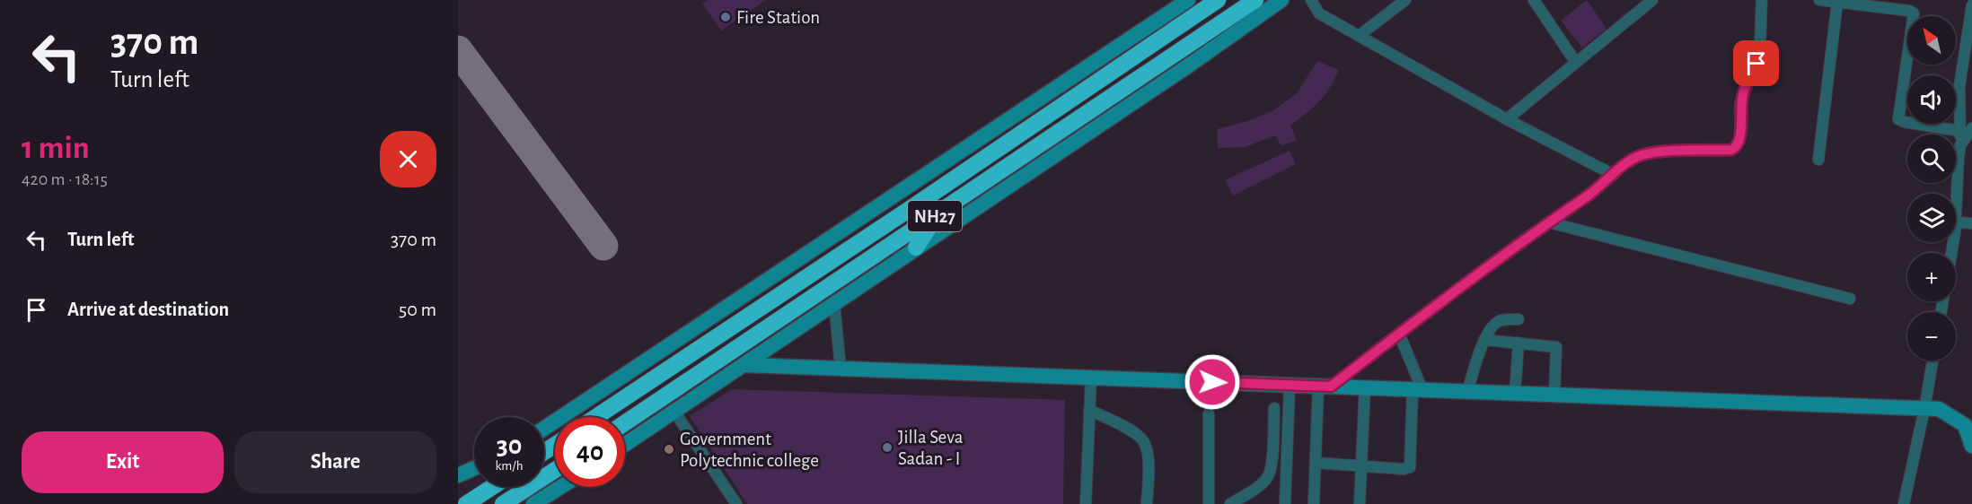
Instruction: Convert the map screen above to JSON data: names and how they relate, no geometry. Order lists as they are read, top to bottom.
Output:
{
  "streets": {
    "highway": ["NH27"]
  },
  "places": ["Fire Station", "Jilla Seva Sadan - I", "Government Polytechnic college"],
  "north": "top left",
  "page": {
    "turn": ["370 m", "Turn left"],
    "map_buttons": ["+", "−"],
    "heading": ["1 min", "420 m · 18:15"],
    "list": [
      {
        "name": "Turn left",
        "value": "370 m"
      },
      {
        "name": "Arrive at destination",
        "value": "50 m"
      }
    ],
    "speed": "30 km/h",
    "limit": "40",
    "buttons": ["Exit", "Share"]
  }
}
